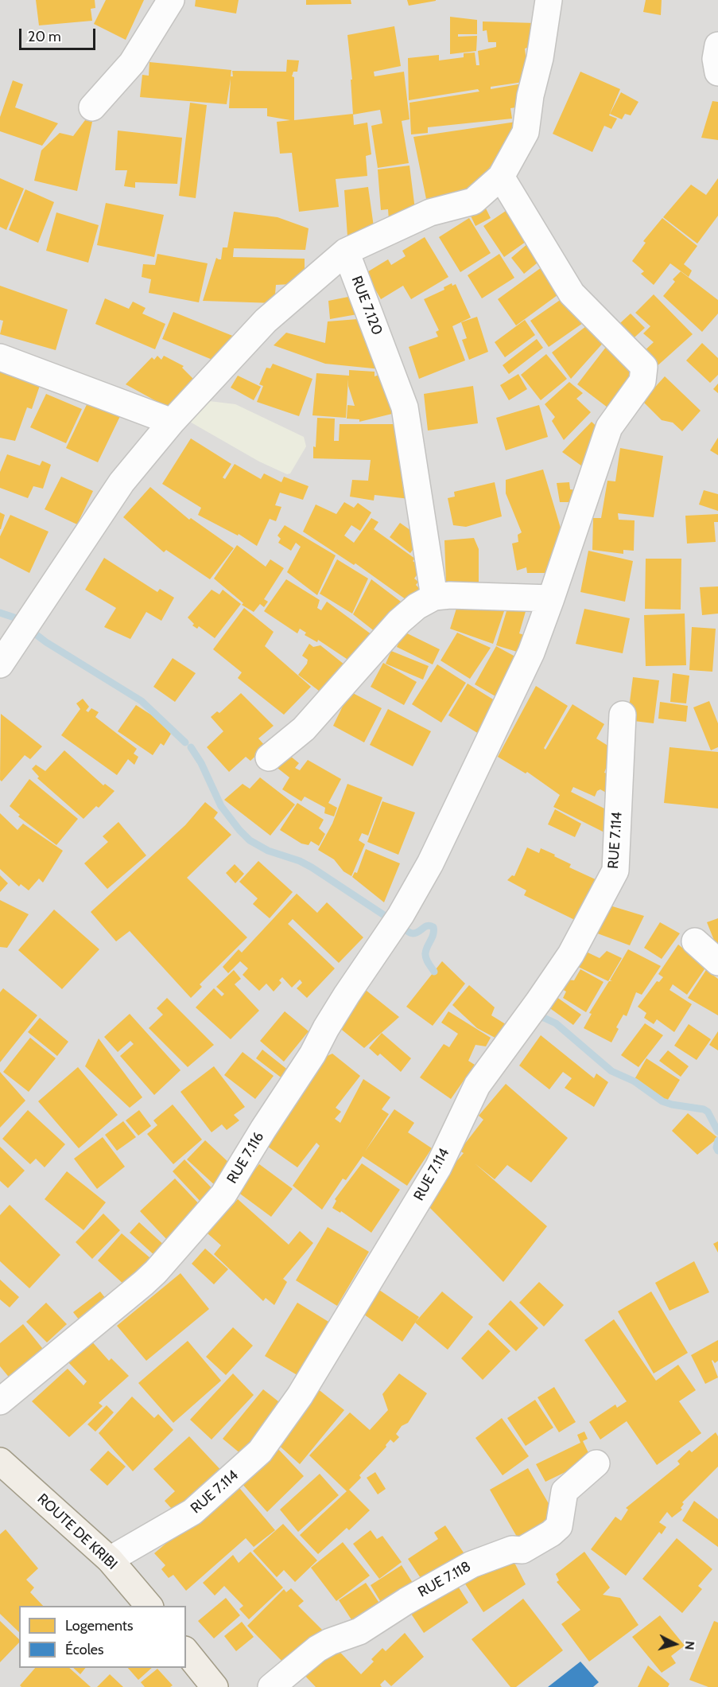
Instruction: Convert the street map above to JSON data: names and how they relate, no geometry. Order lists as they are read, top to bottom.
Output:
{
  "streets": {
    "main road": ["ROUTE DE KRIBI"],
    "street": [
      "RUE 7.120",
      "RUE 7.114",
      "RUE 7.116",
      "RUE 7.118"
    ]
  },
  "crossings": [
    ["RUE 7.114", "ROUTE DE KRIBI"]
  ],
  "legend": ["Logements", "Écoles"],
  "scale_bar": "20 m",
  "north": "right"
}
